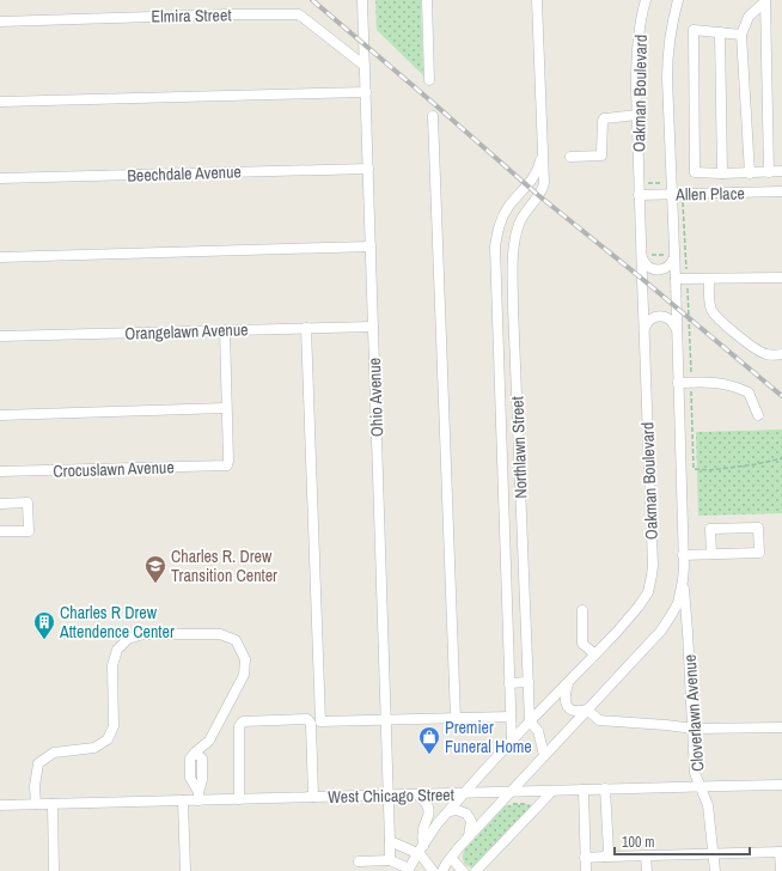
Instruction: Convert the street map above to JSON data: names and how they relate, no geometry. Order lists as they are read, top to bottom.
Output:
{
  "streets": {
    "street": [
      "Elmira Street",
      "Oakman Boulevard",
      "Beechdale Avenue",
      "Allen Place",
      "Orangelawn Avenue",
      "Ohio Avenue",
      "Northlawn Street",
      "Crocuslawn Avenue",
      "Cloverlawn Avenue",
      "West Chicago Street"
    ]
  },
  "crossings": [
    ["Elmira Street", "Ohio Avenue"],
    ["Oakman Boulevard", "Allen Place"],
    ["Oakman Boulevard", "Northlawn Street"],
    ["Oakman Boulevard", "Cloverlawn Avenue"],
    ["Oakman Boulevard", "West Chicago Street"],
    ["Beechdale Avenue", "Ohio Avenue"],
    ["Orangelawn Avenue", "Ohio Avenue"],
    ["Ohio Avenue", "West Chicago Street"],
    ["Cloverlawn Avenue", "West Chicago Street"]
  ],
  "places": {
    "school or university": ["Charles R. Drew Transition Center"],
    "building": ["Charles R Drew Attendence Center"],
    "shop": ["Premier Funeral Home"]
  },
  "scale_bar": "100 m"
}
